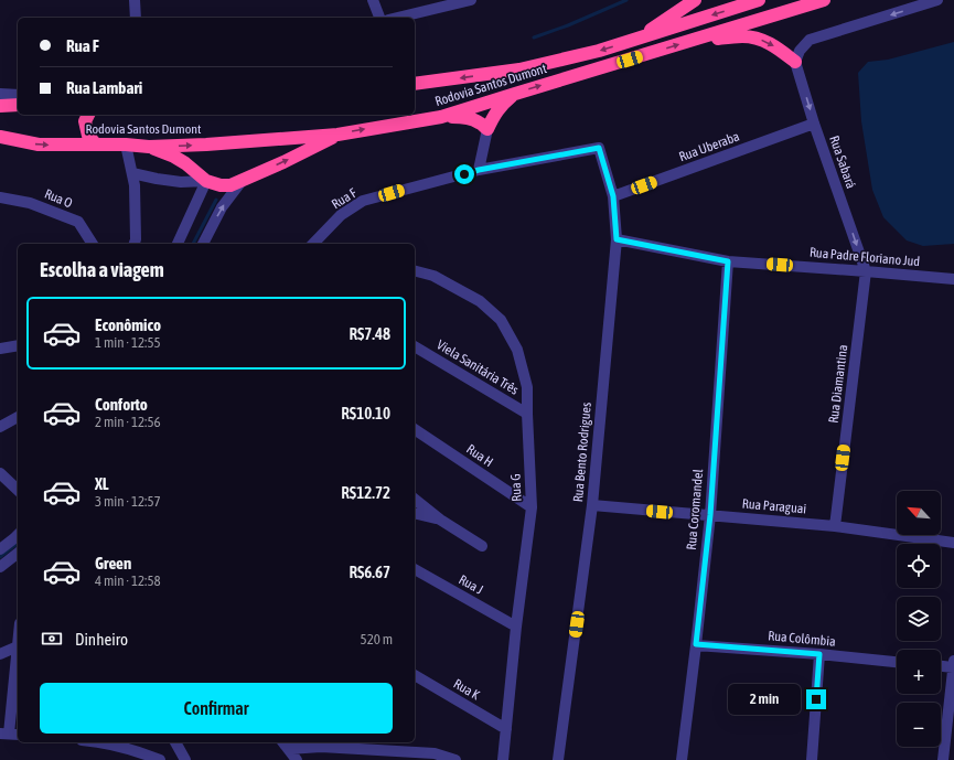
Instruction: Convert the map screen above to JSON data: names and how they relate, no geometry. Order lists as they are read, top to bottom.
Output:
{
  "streets": {
    "highway": ["Rodovia Santos Dumont"],
    "street": [
      "Rua Uberaba",
      "Rua Sabará",
      "Rua O",
      "Rua F",
      "Rua Padre Floriano Jud",
      "Viela Sanitária Três",
      "Rua Diamantina",
      "Rua Bento Rodrigues",
      "Rua H",
      "Rua G",
      "Rua Paraguai",
      "Rua Coromandel",
      "Rua J",
      "Rua Colômbia",
      "Rua K"
    ]
  },
  "crossings": [
    ["Rua Uberaba", "Rua Sabará"],
    ["Rua Uberaba", "Rua Bento Rodrigues"],
    ["Rua Sabará", "Rua Padre Floriano Jud"],
    ["Rua Sabará", "Rua Diamantina"],
    ["Rua F", "Rua Bento Rodrigues"],
    ["Rua Padre Floriano Jud", "Rua Diamantina"],
    ["Rua Padre Floriano Jud", "Rua Bento Rodrigues"],
    ["Rua Padre Floriano Jud", "Rua Coromandel"],
    ["Viela Sanitária Três", "Rua G"],
    ["Rua Diamantina", "Rua Paraguai"],
    ["Rua Bento Rodrigues", "Rua Paraguai"],
    ["Rua H", "Rua G"],
    ["Rua G", "Rua J"],
    ["Rua G", "Rua K"],
    ["Rua Paraguai", "Rua Coromandel"],
    ["Rua Coromandel", "Rua Colômbia"]
  ],
  "one_way": ["Rua Sabará"],
  "north": "top left",
  "page": {
    "banner": ["Rua F", "Rua Lambari"],
    "heading": "Escolha a viagem",
    "list": [
      {
        "name": "Econômico",
        "note": "1 min · 12:55",
        "value": "R$7.48"
      },
      {
        "name": "Conforto",
        "note": "2 min · 12:56",
        "value": "R$10.10"
      },
      {
        "name": "XL",
        "note": "3 min · 12:57",
        "value": "R$12.72"
      },
      {
        "name": "Green",
        "note": "4 min · 12:58",
        "value": "R$6.67"
      }
    ],
    "map_buttons": ["+", "−"],
    "pay": ["Dinheiro", "520 m"],
    "buttons": "Confirmar",
    "bubble": "2 min"
  }
}
